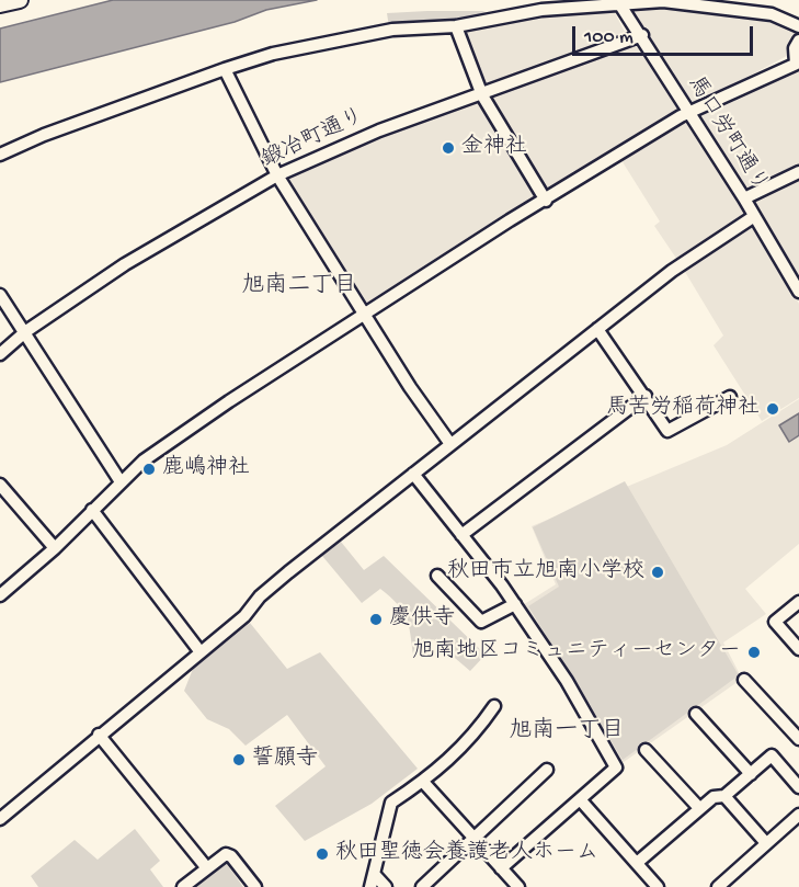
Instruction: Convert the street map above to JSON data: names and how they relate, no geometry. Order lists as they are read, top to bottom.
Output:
{
  "streets": {
    "street": ["馬口労町通り", "鍛冶町通り"]
  },
  "crossings": [
    ["馬口労町通り", "鍛冶町通り"]
  ],
  "districts": ["旭南二丁目", "旭南一丁目"],
  "places": [
    "金神社",
    "馬苦労稲荷神社",
    "鹿嶋神社",
    "秋田市立旭南小学校",
    "慶供寺",
    "旭南地区コミュニティーセンター",
    "誓願寺",
    "秋田聖徳会養護老人ホーム"
  ],
  "scale_bar": "100 m"
}
